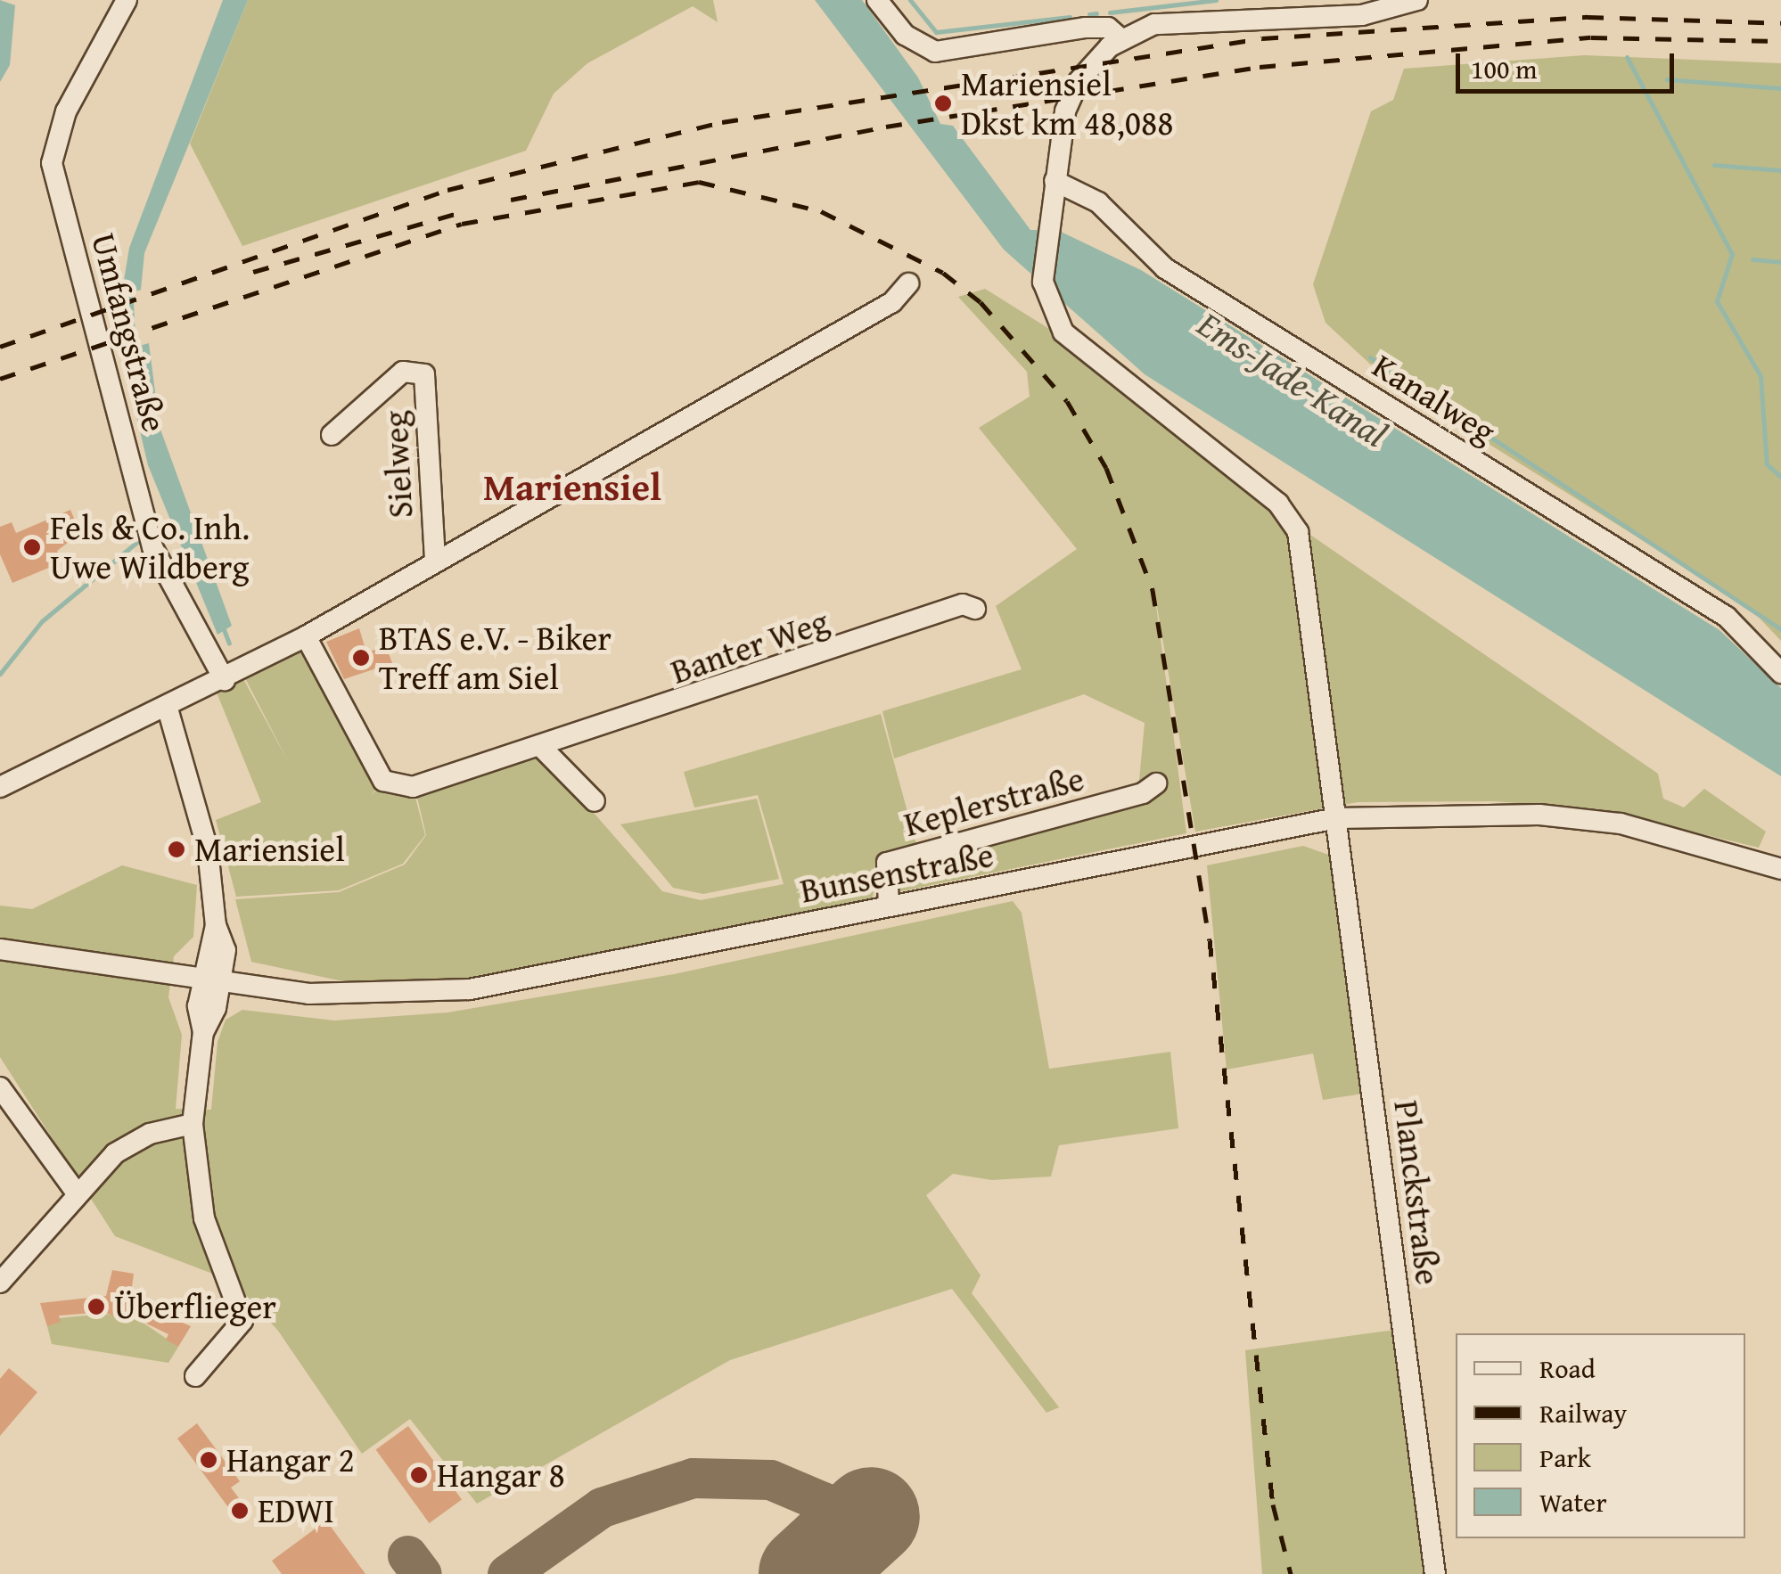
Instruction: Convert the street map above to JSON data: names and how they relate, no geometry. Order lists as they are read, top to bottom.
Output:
{
  "streets": {
    "street": [
      "Umfangstraße",
      "Kanalweg",
      "Sielweg",
      "Banter Weg",
      "Keplerstraße",
      "Bunsenstraße",
      "Planckstraße"
    ]
  },
  "crossings": [
    ["Keplerstraße", "Bunsenstraße"],
    ["Bunsenstraße", "Planckstraße"]
  ],
  "districts": ["Mariensiel"],
  "water": ["Ems-Jade-Kanal"],
  "places": [
    "Mariensiel Dkst km 48,088",
    "Fels & Co. Inh. Uwe Wildberg",
    "BTAS e.V. - Biker Treff am Siel",
    "Mariensiel",
    "Überflieger",
    "Hangar 2",
    "Hangar 8",
    "EDWI"
  ],
  "legend": [
    "Road",
    "Railway",
    "Park",
    "Water"
  ],
  "scale_bar": "100 m"
}
